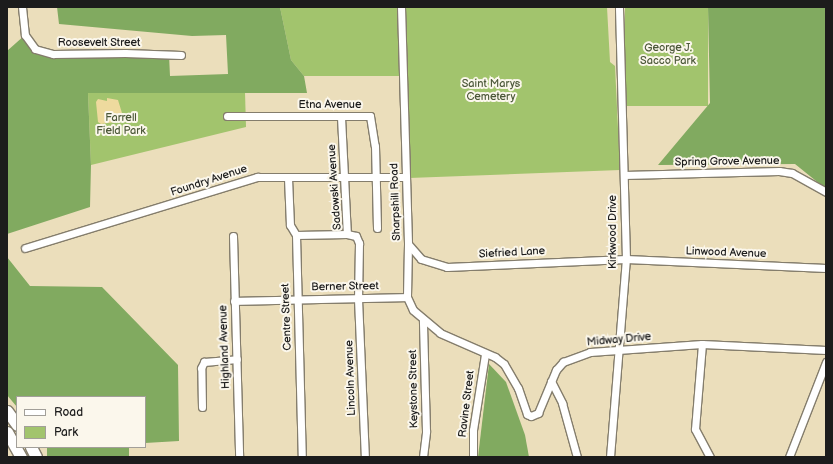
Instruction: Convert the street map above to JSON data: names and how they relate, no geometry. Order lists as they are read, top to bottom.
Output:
{
  "streets": {
    "street": [
      "Roosevelt Street",
      "Etna Avenue",
      "Spring Grove Avenue",
      "Foundry Avenue",
      "Sadowski Avenue",
      "Sharpshill Road",
      "Kirkwood Drive",
      "Siefried Lane",
      "Linwood Avenue",
      "Berner Street",
      "Centre Street",
      "Midway Drive",
      "Highland Avenue",
      "Lincoln Avenue",
      "Keystone Street",
      "Ravine Street"
    ]
  },
  "crossings": [
    ["Etna Avenue", "Foundry Avenue"],
    ["Etna Avenue", "Sadowski Avenue"],
    ["Spring Grove Avenue", "Kirkwood Drive"],
    ["Foundry Avenue", "Sadowski Avenue"],
    ["Foundry Avenue", "Sharpshill Road"],
    ["Foundry Avenue", "Centre Street"],
    ["Sadowski Avenue", "Berner Street"],
    ["Sadowski Avenue", "Lincoln Avenue"],
    ["Sharpshill Road", "Siefried Lane"],
    ["Sharpshill Road", "Berner Street"],
    ["Kirkwood Drive", "Siefried Lane"],
    ["Kirkwood Drive", "Linwood Avenue"],
    ["Kirkwood Drive", "Midway Drive"],
    ["Siefried Lane", "Linwood Avenue"],
    ["Berner Street", "Centre Street"],
    ["Berner Street", "Highland Avenue"],
    ["Berner Street", "Lincoln Avenue"],
    ["Midway Drive", "Ravine Street"]
  ],
  "parks": ["George J. Sacco Park", "Saint Marys Cemetery", "Farrell Field Park"],
  "legend": ["Road", "Park"]
}
